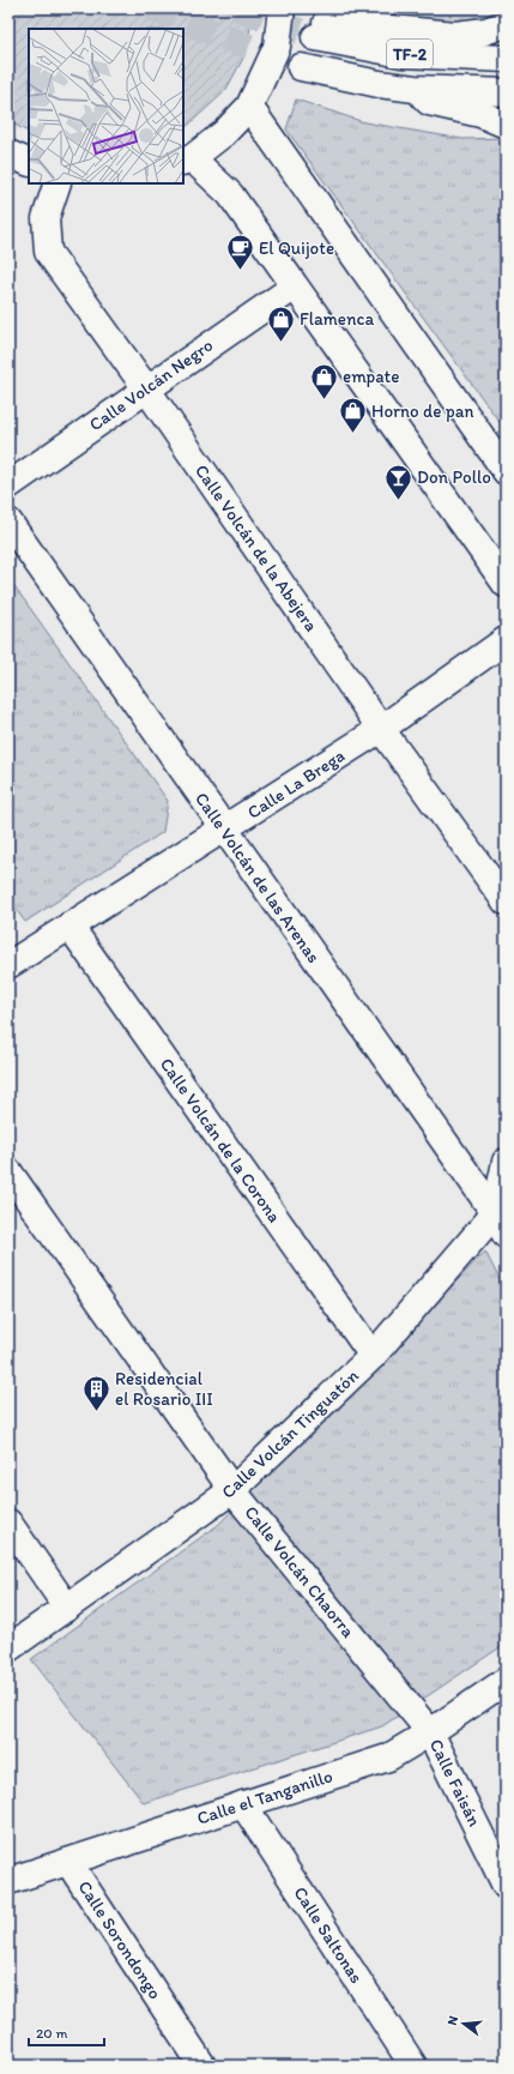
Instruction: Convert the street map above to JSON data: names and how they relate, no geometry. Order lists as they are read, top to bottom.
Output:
{
  "streets": {
    "main road": [
      "TF-2",
      "Calle Volcán Negro",
      "Calle Volcán de la Abejera",
      "Calle La Brega",
      "Calle Volcán de las Arenas",
      "Calle Volcán de la Corona",
      "Calle Volcán Tinguatón",
      "Calle Volcán Chaorra",
      "Calle Faisán",
      "Calle el Tanganillo",
      "Calle Saltonas",
      "Calle Sorondongo"
    ]
  },
  "crossings": [
    ["Calle Volcán Negro", "Calle Volcán de la Abejera"],
    ["Calle Volcán de la Abejera", "Calle La Brega"],
    ["Calle La Brega", "Calle Volcán de las Arenas"],
    ["Calle La Brega", "Calle Volcán de la Corona"],
    ["Calle Volcán de las Arenas", "Calle Volcán Tinguatón"],
    ["Calle Volcán de la Corona", "Calle Volcán Tinguatón"],
    ["Calle Volcán Tinguatón", "Calle Volcán Chaorra"],
    ["Calle Volcán Chaorra", "Calle Faisán"],
    ["Calle Volcán Chaorra", "Calle el Tanganillo"],
    ["Calle Faisán", "Calle el Tanganillo"],
    ["Calle el Tanganillo", "Calle Saltonas"],
    ["Calle el Tanganillo", "Calle Sorondongo"]
  ],
  "places": {
    "cafe": ["El Quijote"],
    "shop": ["Flamenca", "empate", "Horno de pan"],
    "bar": ["Don Pollo"],
    "building": ["Residencial el Rosario III"]
  },
  "scale_bar": "20 m",
  "north": "left"
}
